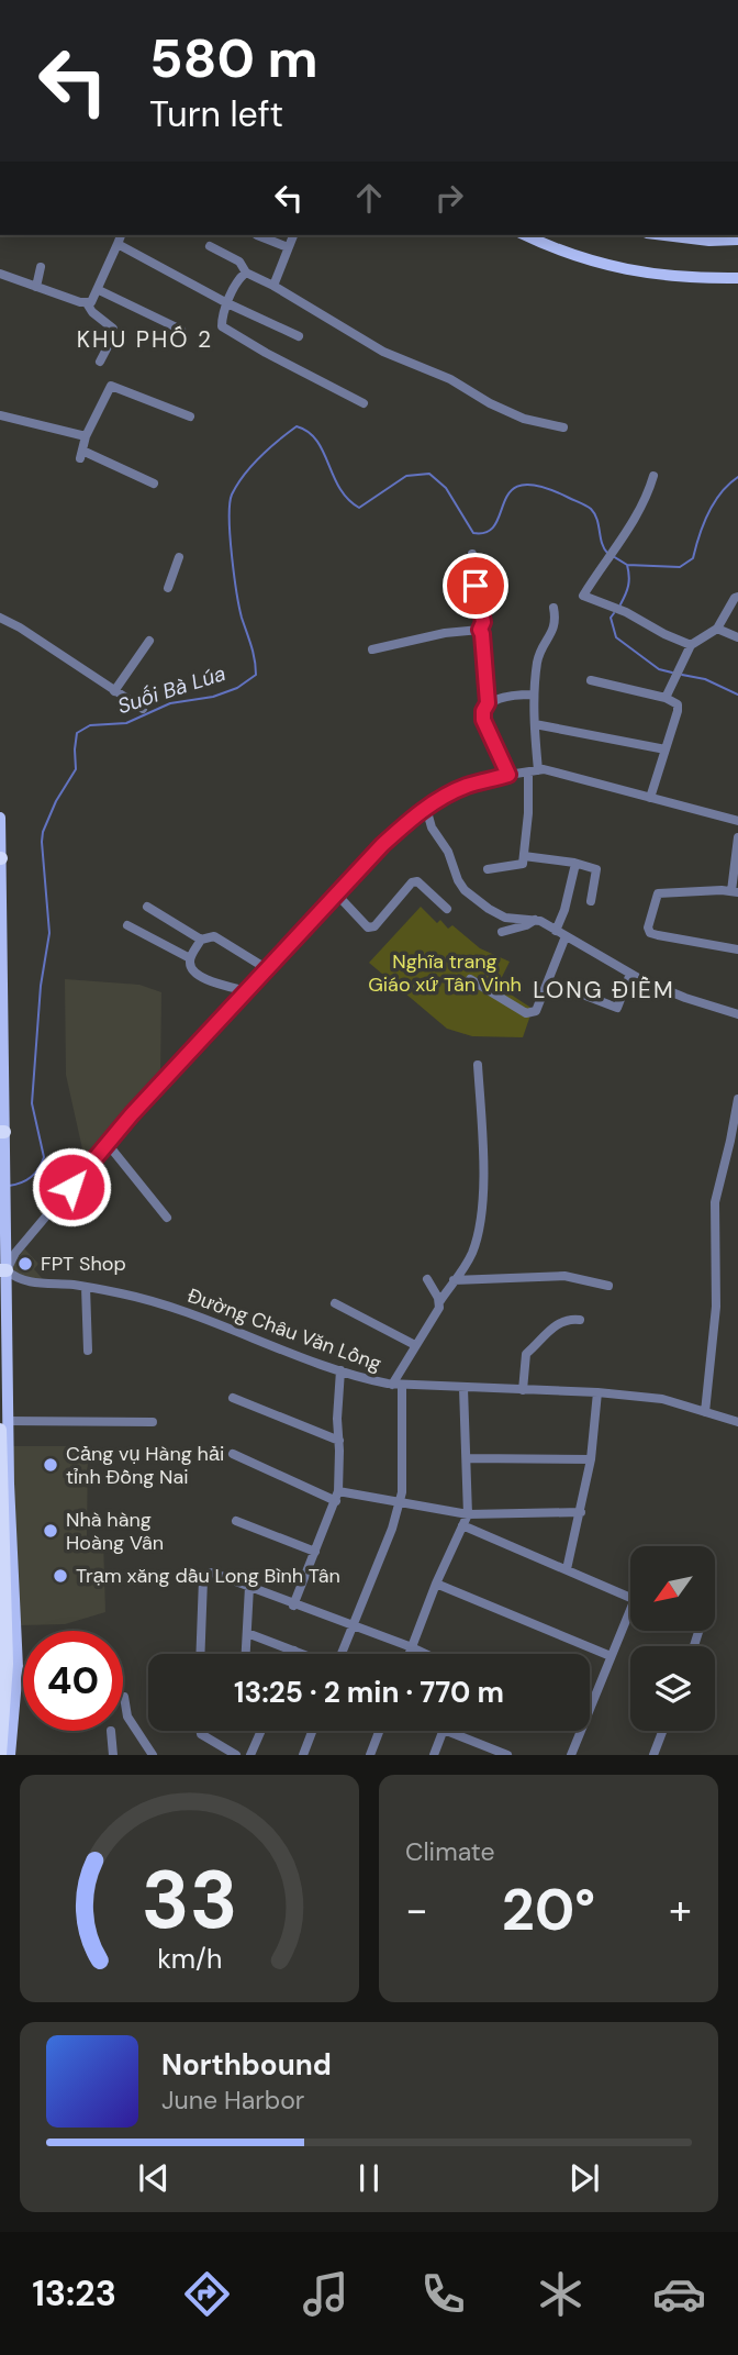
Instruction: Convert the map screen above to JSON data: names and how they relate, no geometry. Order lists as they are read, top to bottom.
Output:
{
  "streets": {
    "street": ["Đường Châu Văn Lồng"]
  },
  "districts": ["KHU PHỐ 2", "LONG ĐIỀM"],
  "water": ["Suối Bà Lúa"],
  "parks": ["Nghĩa trang Giáo xứ Tân Vinh"],
  "places": [
    "FPT Shop",
    "Cảng vụ Hàng hải tỉnh Đồng Nai",
    "Nhà hàng Hoàng Vân",
    "Trạm xăng dầu Long Bình Tân"
  ],
  "north": "bottom left",
  "page": {
    "turn": ["580 m", "Turn left"],
    "limit": "40",
    "trip": "13:25 · 2 min · 770 m",
    "tile": "Climate",
    "heat": ["−", "20°", "+"],
    "song": ["Northbound", "June Harbor"],
    "tabs": "13:23",
    "gauge": ["33", "km/h"]
  }
}
